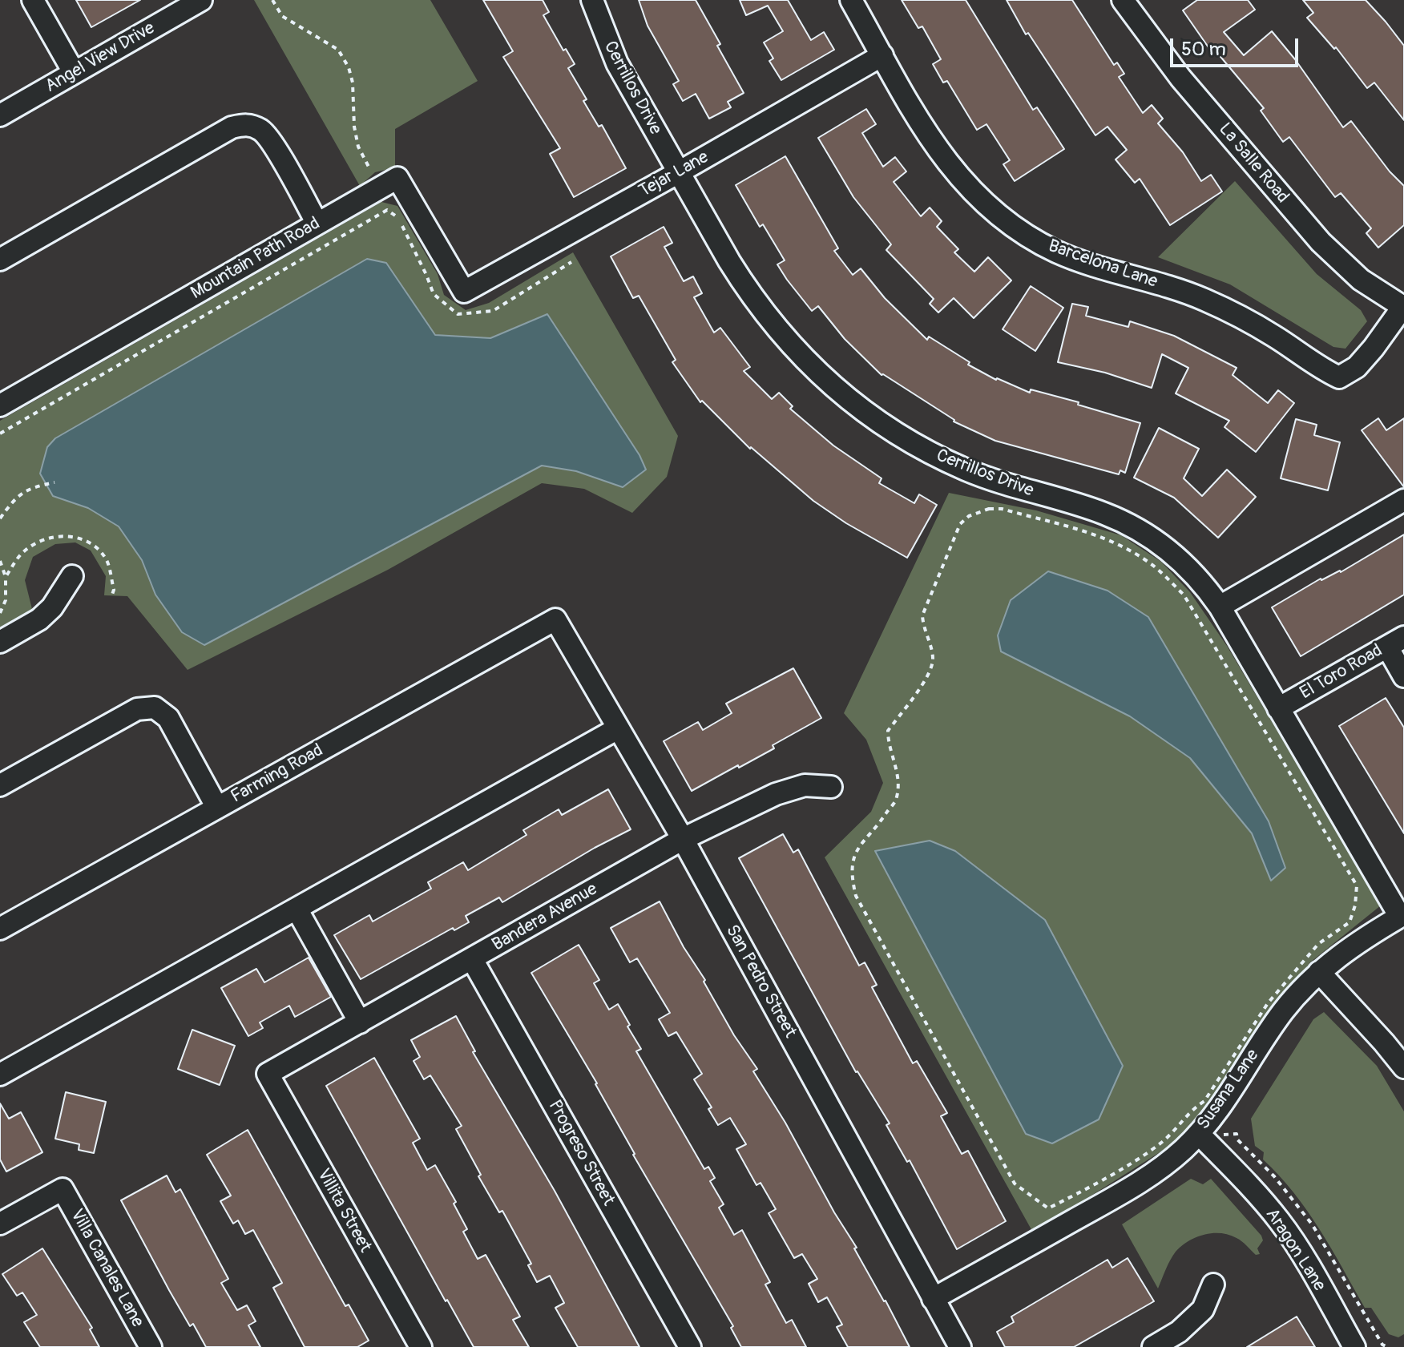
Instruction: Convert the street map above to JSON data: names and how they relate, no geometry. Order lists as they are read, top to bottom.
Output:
{
  "streets": {
    "street": [
      "Angel View Drive",
      "Cerrillos Drive",
      "La Salle Road",
      "Tejar Lane",
      "Mountain Path Road",
      "Barcelona Lane",
      "El Toro Road",
      "Farming Road",
      "Bandera Avenue",
      "San Pedro Street",
      "Susana Lane",
      "Progreso Street",
      "Villita Street",
      "Aragon Lane",
      "Villa Canales Lane"
    ]
  },
  "crossings": [
    ["Cerrillos Drive", "Tejar Lane"],
    ["Cerrillos Drive", "El Toro Road"],
    ["Cerrillos Drive", "Susana Lane"],
    ["La Salle Road", "Barcelona Lane"],
    ["Tejar Lane", "Mountain Path Road"],
    ["Tejar Lane", "Barcelona Lane"],
    ["Farming Road", "San Pedro Street"],
    ["Bandera Avenue", "San Pedro Street"],
    ["Bandera Avenue", "Progreso Street"],
    ["Bandera Avenue", "Villita Street"],
    ["San Pedro Street", "Susana Lane"],
    ["Susana Lane", "Aragon Lane"]
  ],
  "scale_bar": "50 m"
}
